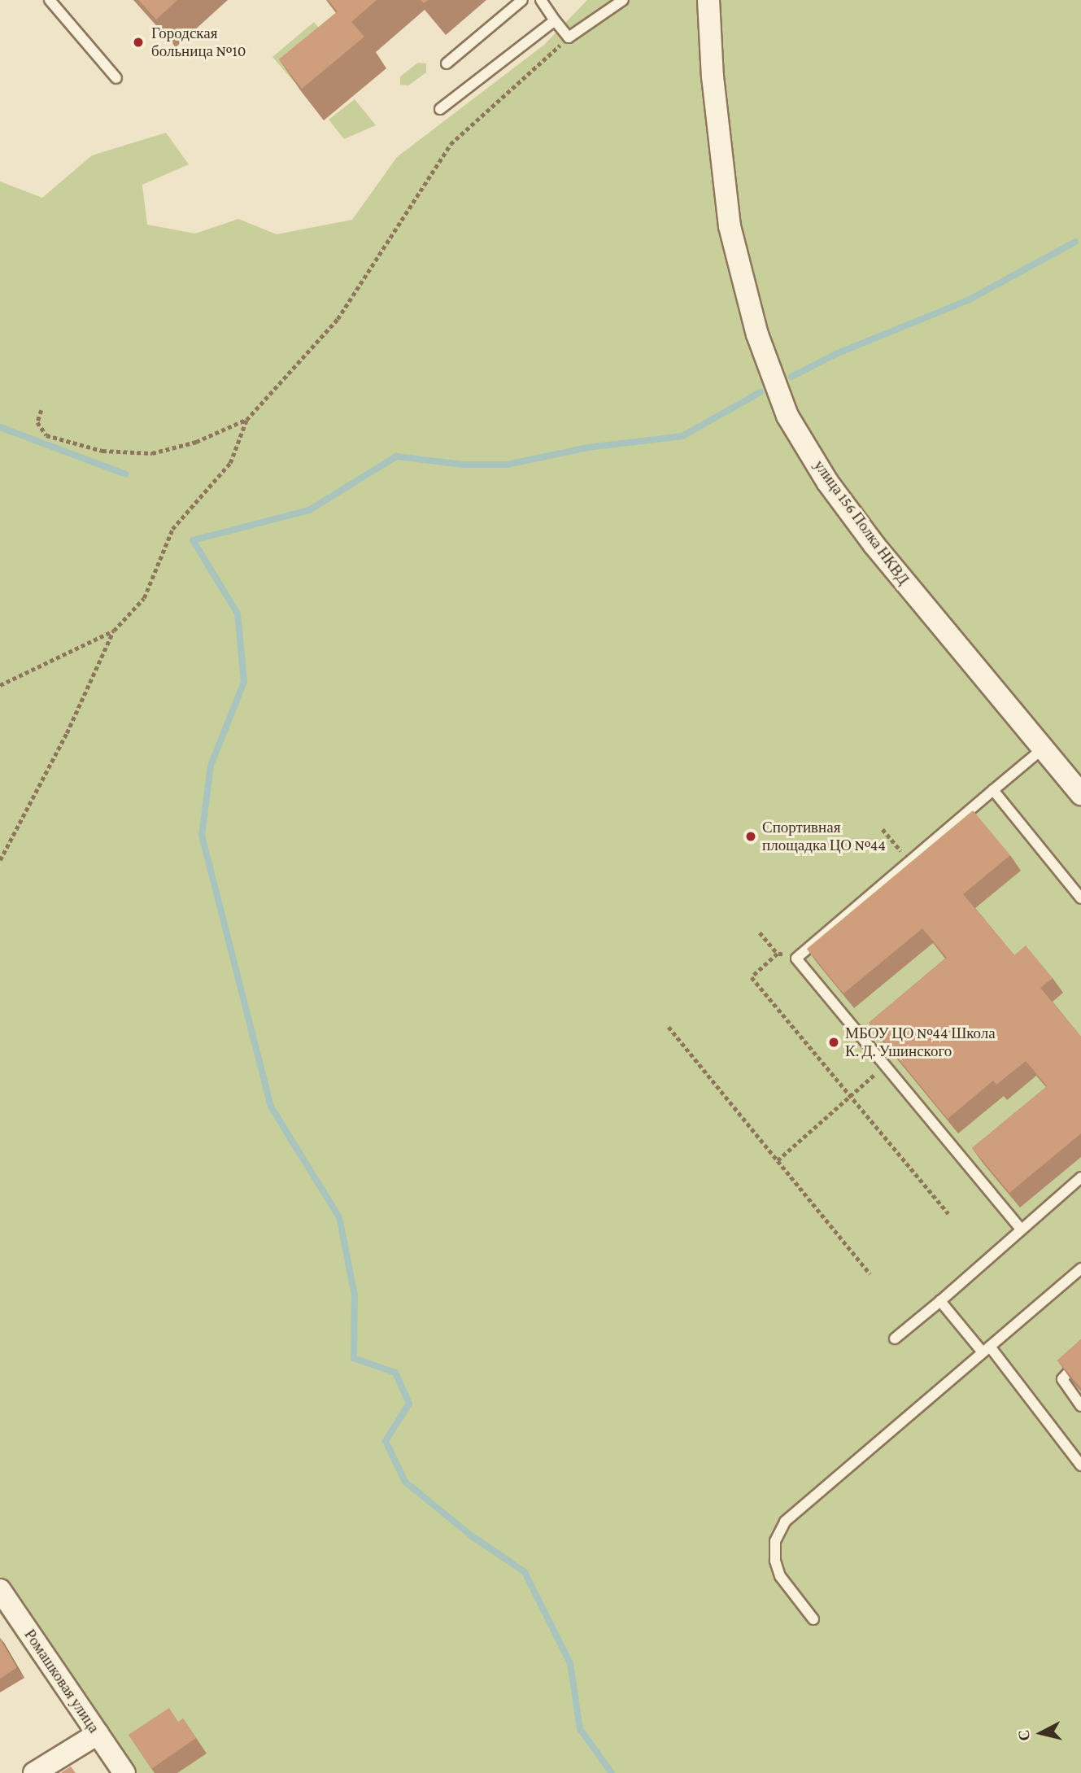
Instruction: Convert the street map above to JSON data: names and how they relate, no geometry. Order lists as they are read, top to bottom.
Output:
{
  "streets": {
    "street": ["улица 156 Полка НКВД", "Ромашковая улица"]
  },
  "places": ["Городская больница №10", "Спортивная площадка ЦО №44", "МБОУ ЦО №44 Школа К. Д. Ушинского"],
  "north": "left"
}
